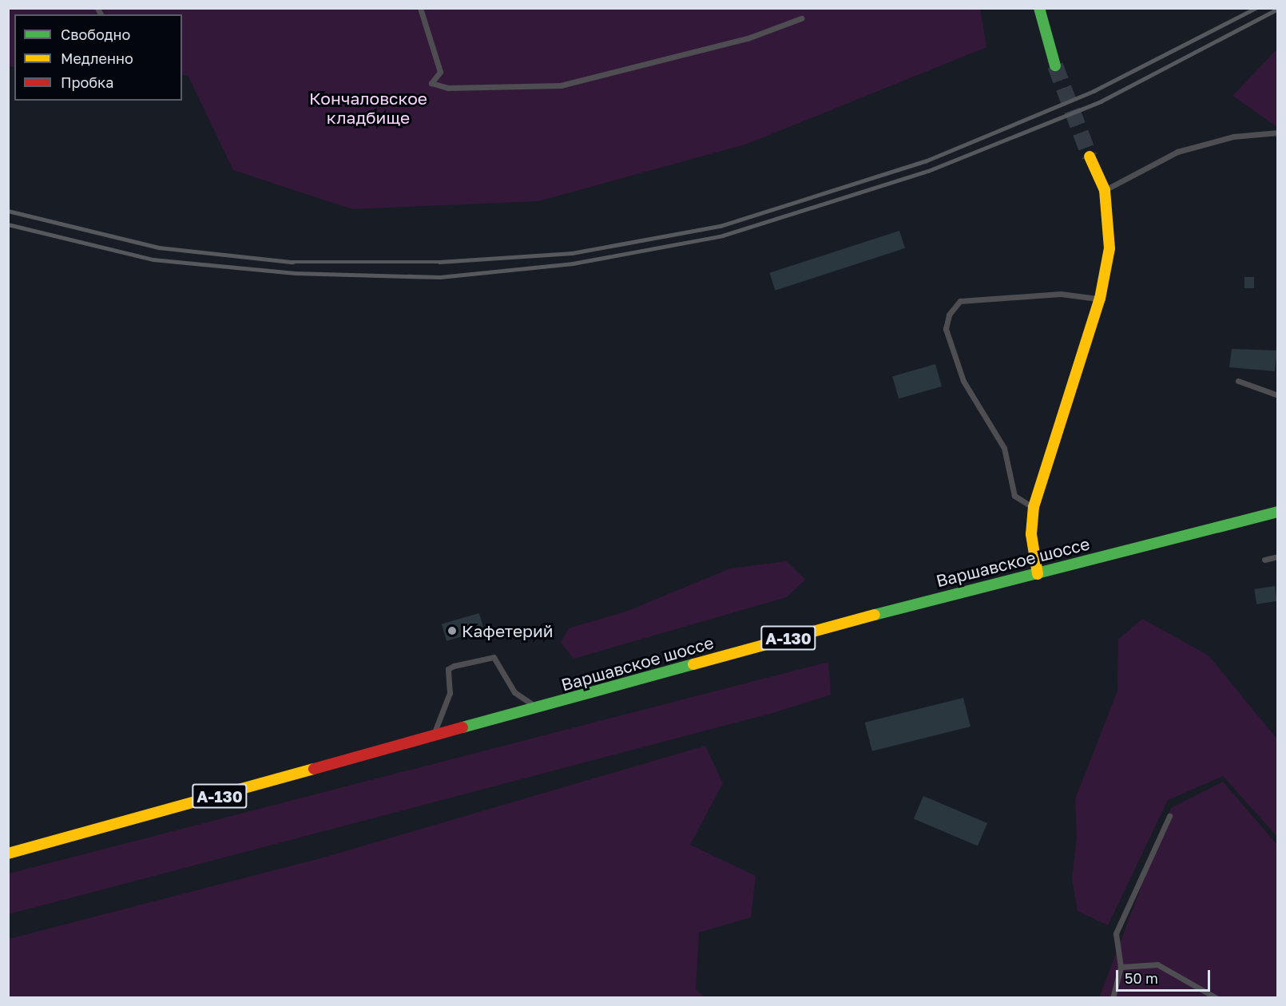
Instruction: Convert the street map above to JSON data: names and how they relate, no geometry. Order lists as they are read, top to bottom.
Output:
{
  "streets": {
    "main road": ["Варшавское шоссе", "А-130"]
  },
  "parks": ["Кончаловское кладбище"],
  "places": ["Кафетерий"],
  "legend": ["Свободно", "Медленно", "Пробка"],
  "scale_bar": "50 m"
}
